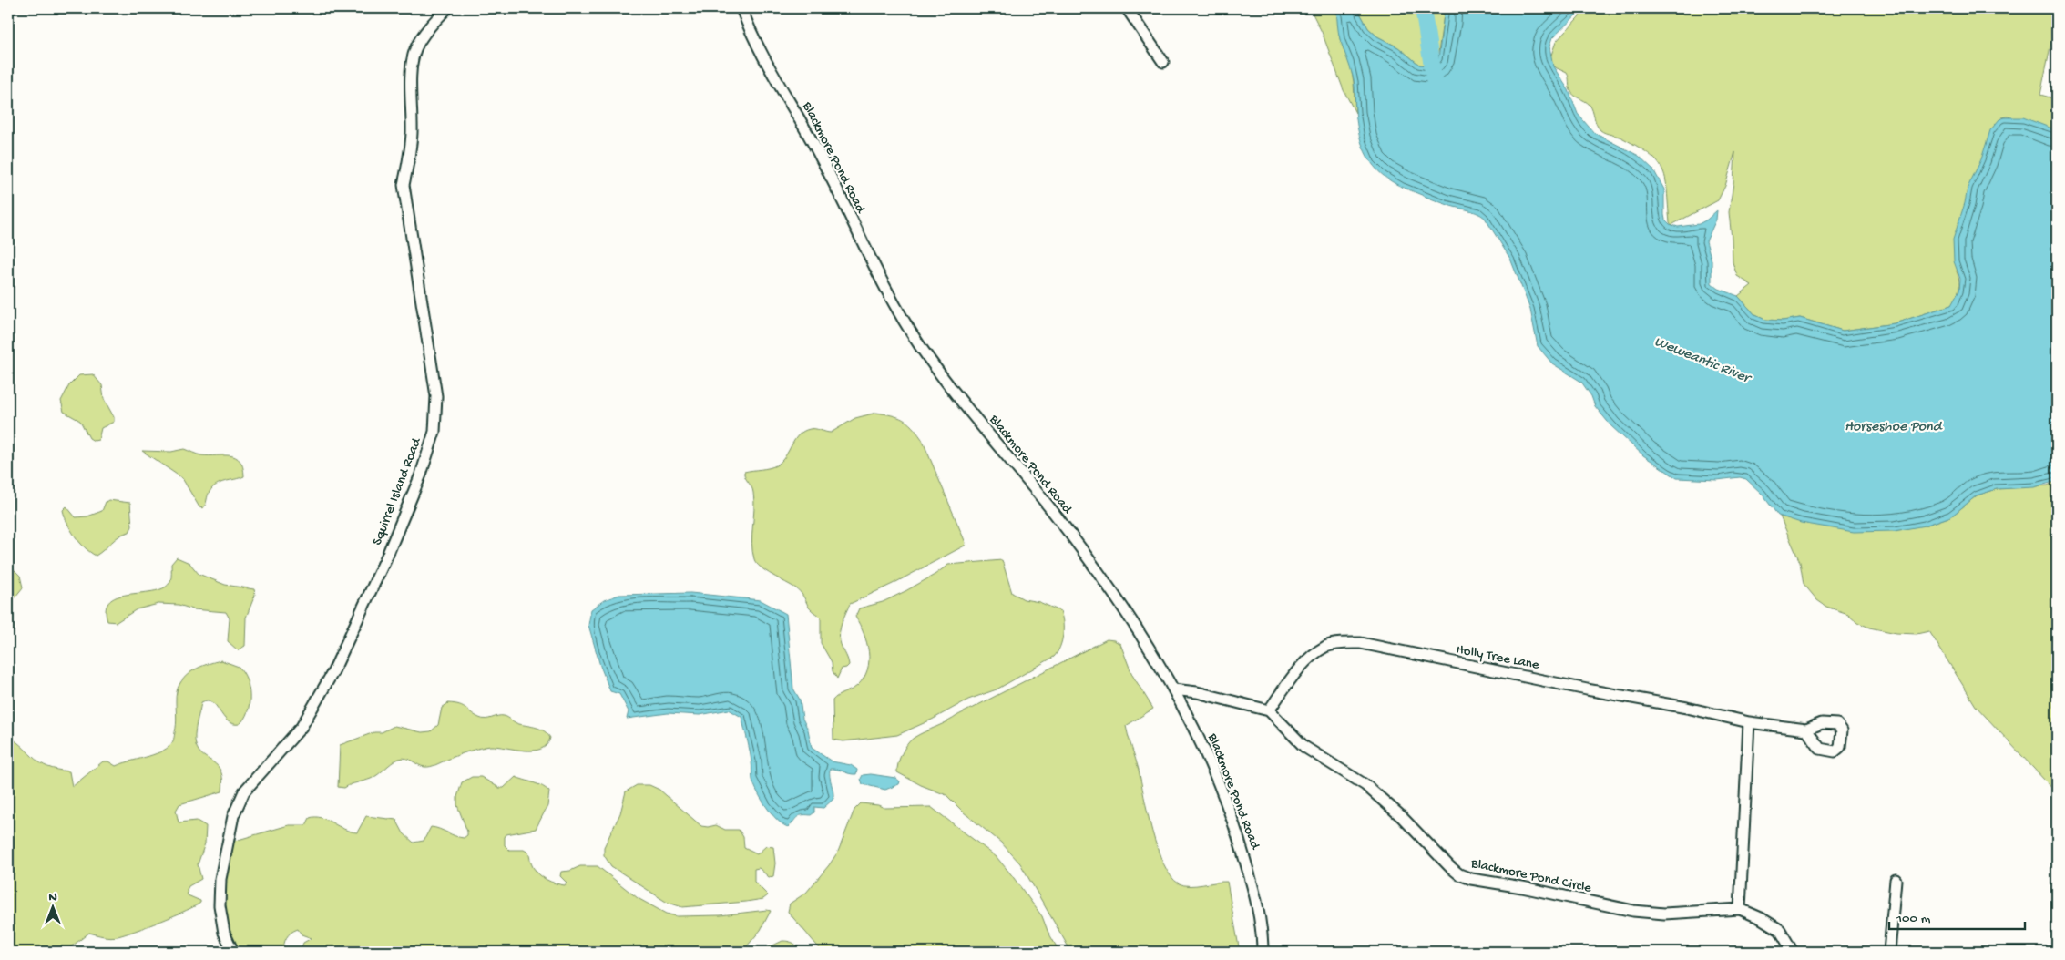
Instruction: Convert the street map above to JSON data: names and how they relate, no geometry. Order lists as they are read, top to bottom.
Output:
{
  "streets": {
    "street": [
      "Blackmore Pond Road",
      "Squirrel Island Road",
      "Holly Tree Lane",
      "Blackmore Pond Circle"
    ]
  },
  "crossings": [
    ["Holly Tree Lane", "Blackmore Pond Circle"]
  ],
  "water": ["Weweantic River", "Horseshoe Pond"],
  "scale_bar": "100 m",
  "north": "top"
}
